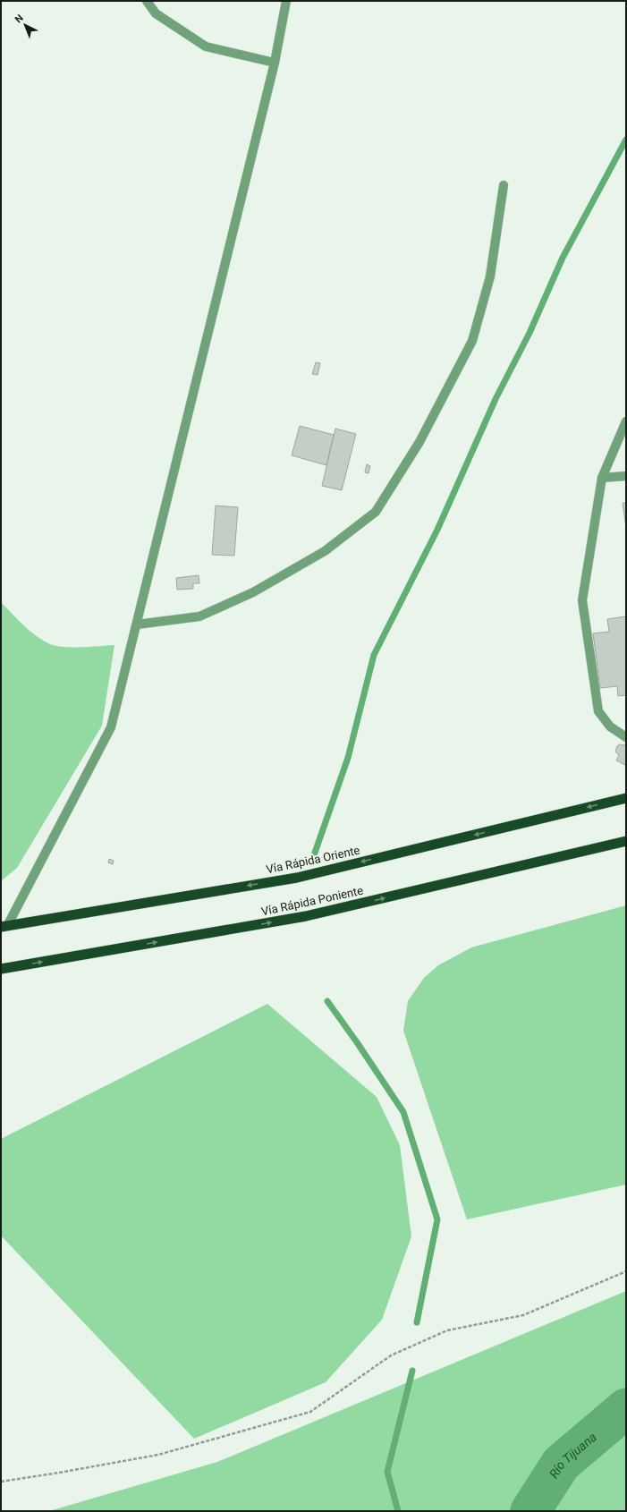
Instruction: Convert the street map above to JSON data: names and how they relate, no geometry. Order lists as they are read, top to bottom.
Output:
{
  "streets": {
    "highway": ["Vía Rápida Oriente", "Vía Rápida Poniente"]
  },
  "one_way": ["Vía Rápida Oriente", "Vía Rápida Poniente"],
  "water": ["Río Tijuana"],
  "north": "top left"
}
